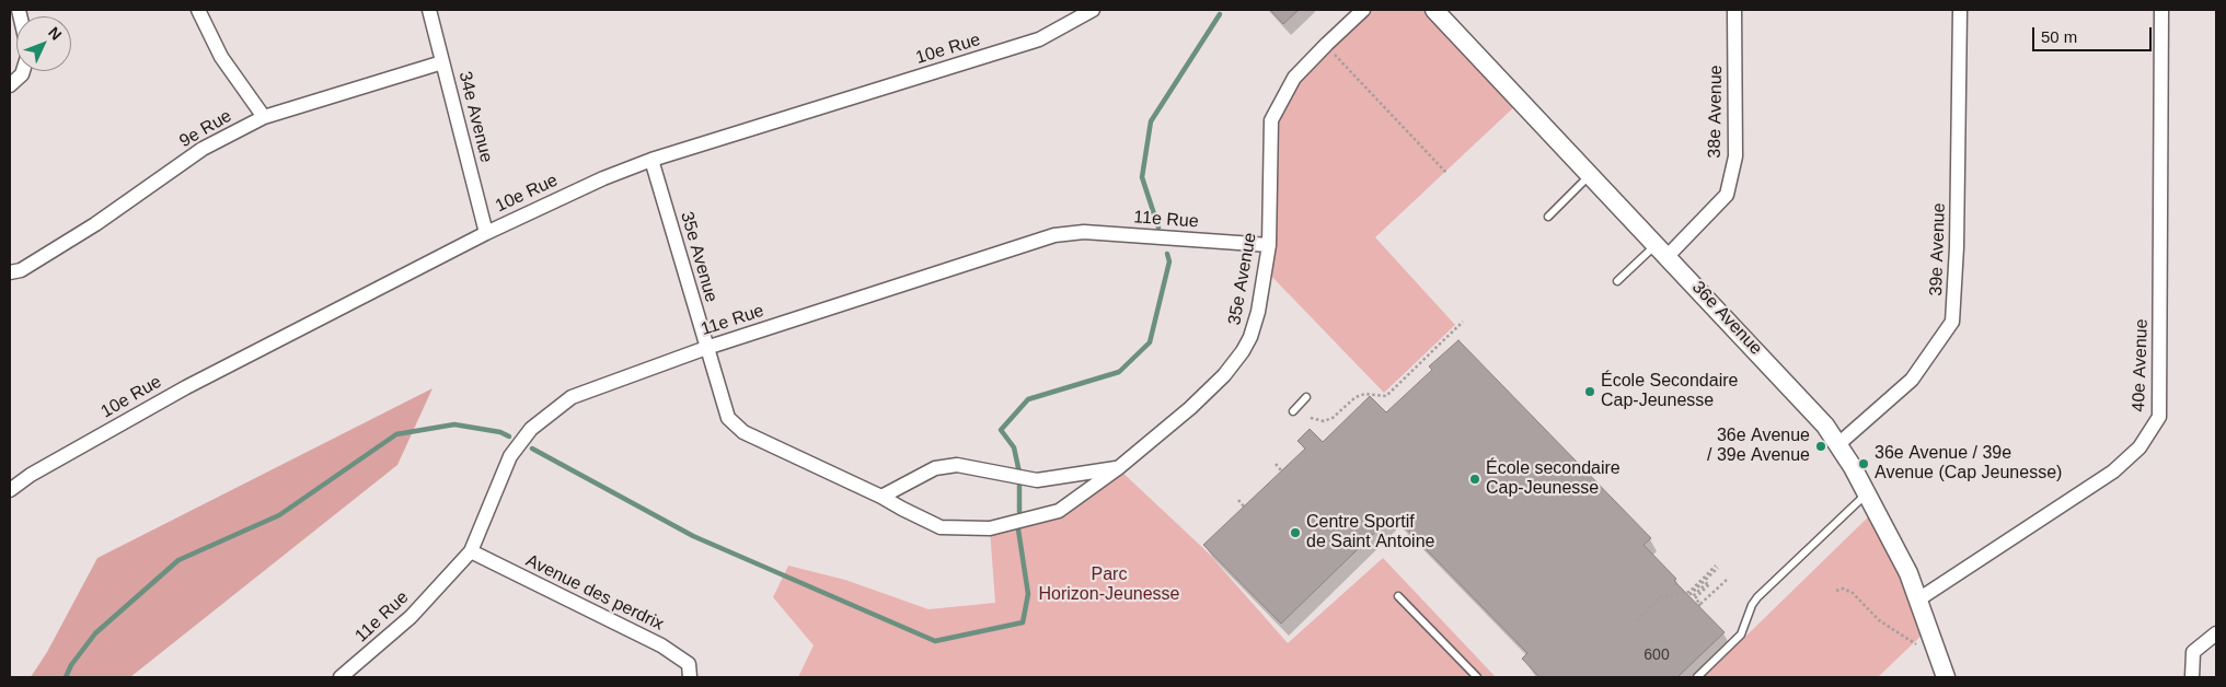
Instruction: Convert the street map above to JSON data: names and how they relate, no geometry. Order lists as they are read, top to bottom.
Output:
{
  "streets": {
    "street": [
      "10e Rue",
      "38e Avenue",
      "34e Avenue",
      "9e Rue",
      "11e Rue",
      "39e Avenue",
      "35e Avenue",
      "36e Avenue",
      "40e Avenue",
      "Avenue des perdrix"
    ]
  },
  "crossings": [
    ["10e Rue", "34e Avenue"],
    ["10e Rue", "35e Avenue"],
    ["38e Avenue", "36e Avenue"],
    ["34e Avenue", "9e Rue"],
    ["11e Rue", "35e Avenue"],
    ["11e Rue", "Avenue des perdrix"],
    ["39e Avenue", "36e Avenue"],
    ["36e Avenue", "40e Avenue"]
  ],
  "parks": ["Parc Horizon-Jeunesse"],
  "places": [
    "École Secondaire Cap-Jeunesse",
    "36e Avenue / 39e Avenue",
    "36e Avenue / 39e Avenue (Cap Jeunesse)",
    "École secondaire Cap-Jeunesse",
    "Centre Sportif de Saint Antoine"
  ],
  "house_numbers": ["600"],
  "scale_bar": "50 m",
  "north": "top right"
}
